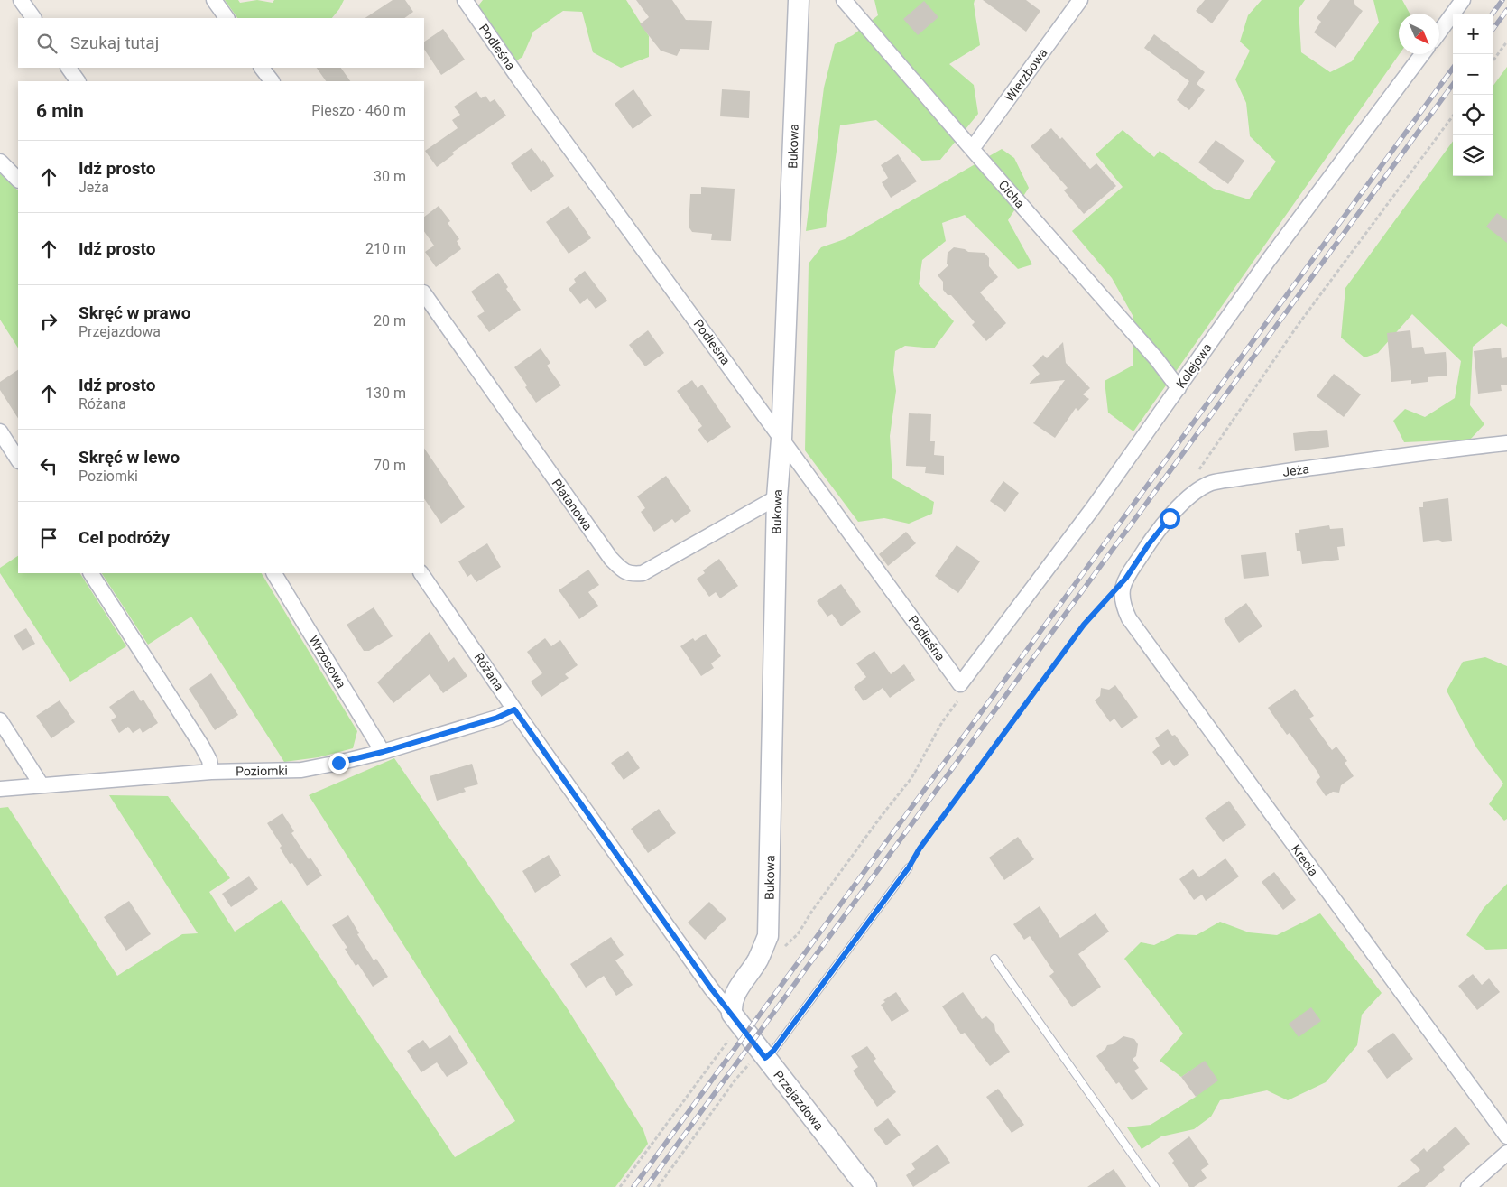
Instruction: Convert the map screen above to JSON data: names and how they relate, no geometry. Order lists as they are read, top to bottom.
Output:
{
  "streets": {
    "street": [
      "Podleśna",
      "Wierzbowa",
      "Bukowa",
      "Cicha",
      "Kolejowa",
      "Jeża",
      "Platanowa",
      "Wrzosowa",
      "Różana",
      "Poziomki",
      "Krecia",
      "Przejazdowa"
    ]
  },
  "crossings": [
    ["Podleśna", "Bukowa"],
    ["Podleśna", "Kolejowa"],
    ["Wierzbowa", "Cicha"],
    ["Bukowa", "Platanowa"],
    ["Bukowa", "Różana"],
    ["Bukowa", "Przejazdowa"],
    ["Cicha", "Kolejowa"],
    ["Jeża", "Krecia"],
    ["Wrzosowa", "Poziomki"],
    ["Różana", "Poziomki"],
    ["Różana", "Przejazdowa"]
  ],
  "north": "bottom right",
  "page": {
    "map_buttons": ["+", "−"],
    "search": "Szukaj tutaj",
    "heading": ["6 min", "Pieszo · 460 m"],
    "list": [
      ["Idź prosto", "Jeża", "30 m"],
      ["Idź prosto", "210 m"],
      ["Skręć w prawo", "Przejazdowa", "20 m"],
      ["Idź prosto", "Różana", "130 m"],
      ["Skręć w lewo", "Poziomki", "70 m"],
      "Cel podróży"
    ]
  }
}
